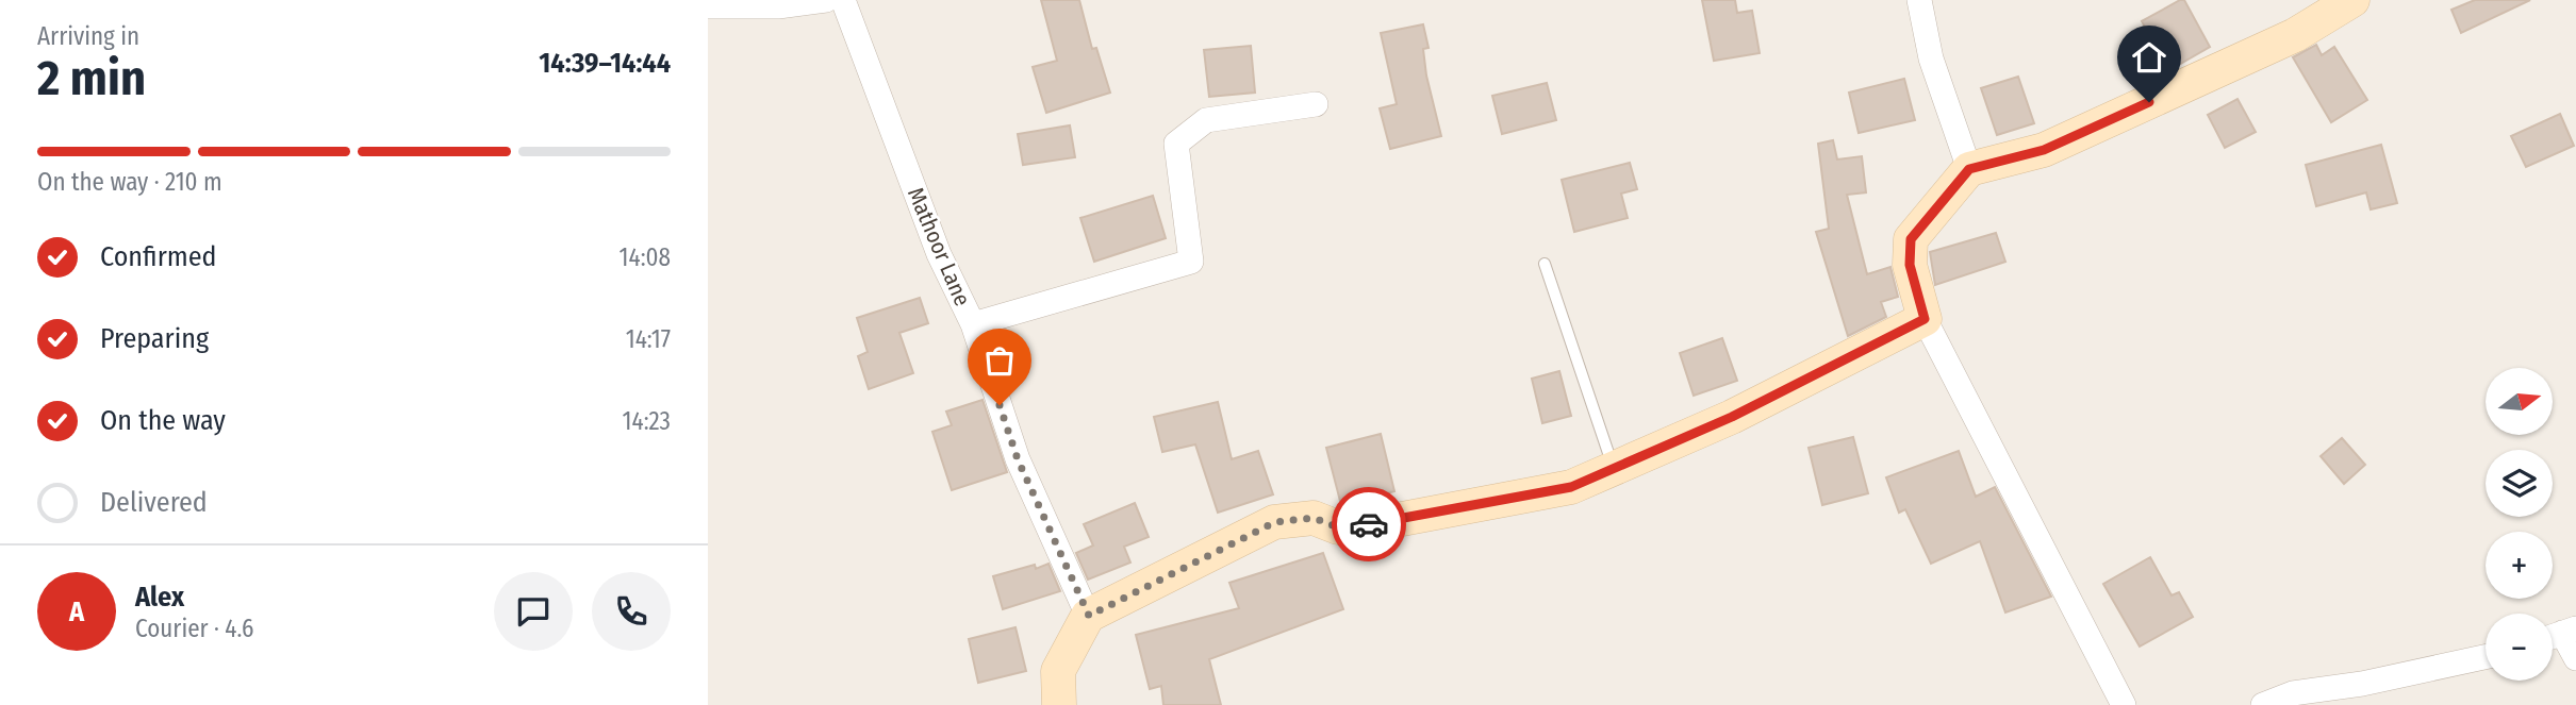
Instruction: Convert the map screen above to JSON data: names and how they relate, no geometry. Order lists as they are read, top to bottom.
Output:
{
  "streets": {
    "street": ["Mathoor Lane"]
  },
  "north": "right",
  "page": {
    "heading": ["2 min", "Arriving in", "14:39–14:44"],
    "panel": ["Alex", "Courier · 4.6"],
    "bar": "On the way · 210 m",
    "list": [
      ["Confirmed", "14:08"],
      ["Preparing", "14:17"],
      ["On the way", "14:23"],
      "Delivered"
    ],
    "map_buttons": ["+", "−"],
    "round": "A"
  }
}
